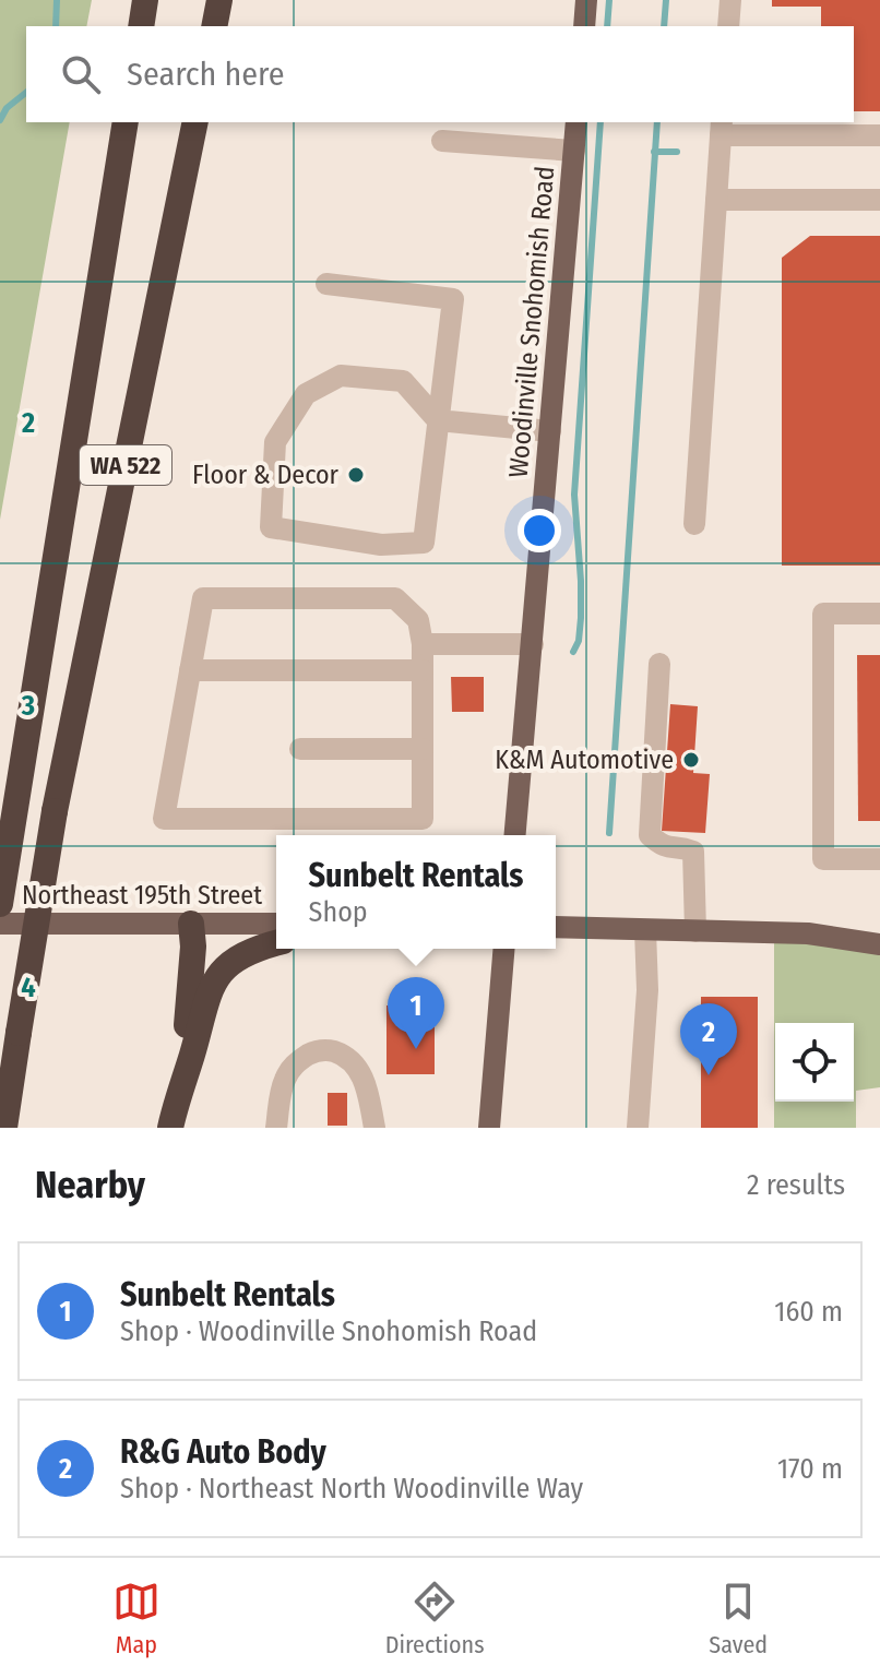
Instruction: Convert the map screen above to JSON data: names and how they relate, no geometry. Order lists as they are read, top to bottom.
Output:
{
  "streets": {
    "highway": ["WA 522"],
    "main road": ["Woodinville Snohomish Road", "Northeast 195th Street"]
  },
  "places": ["Floor & Decor", "K&M Automotive"],
  "page": {
    "search": "Search here",
    "popup": ["Sunbelt Rentals", "Shop"],
    "pins": ["1", "2"],
    "heading": ["Nearby", "2 results"],
    "list": [
      {
        "mark": "1",
        "name": "Sunbelt Rentals",
        "note": "Shop · Woodinville Snohomish Road",
        "value": "160 m"
      },
      {
        "mark": "2",
        "name": "R&G Auto Body",
        "note": "Shop · Northeast North Woodinville Way",
        "value": "170 m"
      }
    ],
    "nav": ["Map", "Directions", "Saved"]
  },
  "grid": {
    "rows": ["2", "3", "4"]
  }
}
